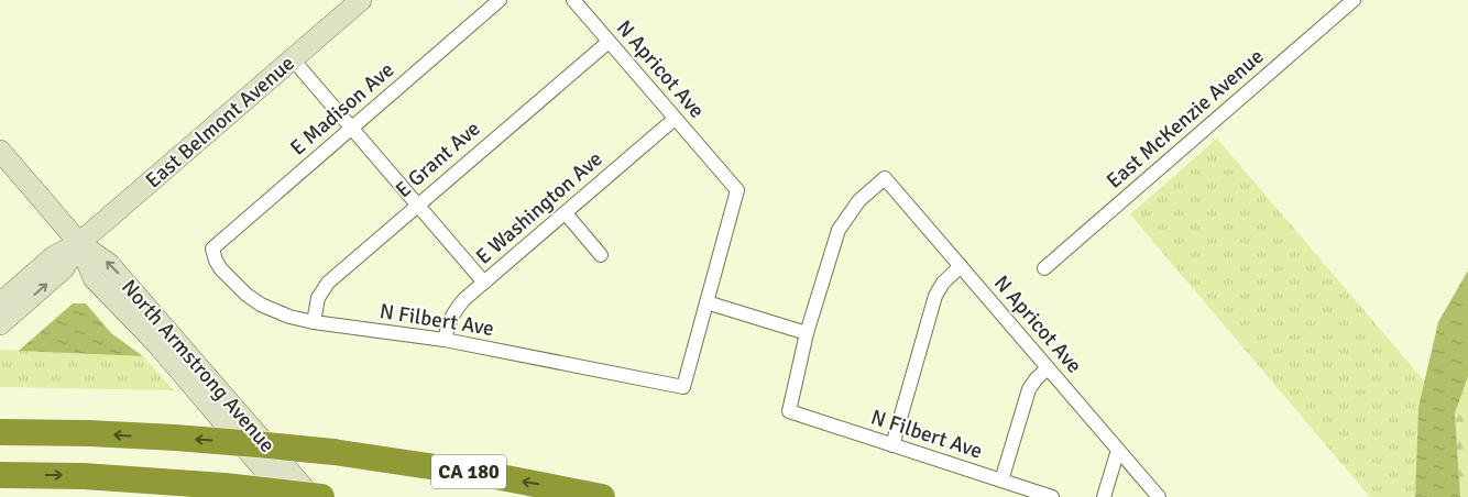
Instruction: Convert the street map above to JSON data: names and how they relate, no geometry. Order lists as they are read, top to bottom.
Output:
{
  "streets": {
    "highway": ["CA 180"],
    "street": [
      "N Apricot Ave",
      "E Madison Ave",
      "East McKenzie Avenue",
      "East Belmont Avenue",
      "E Grant Ave",
      "E Washington Ave",
      "N Filbert Ave",
      "North Armstrong Avenue"
    ]
  },
  "crossings": [
    ["N Apricot Ave", "E Grant Ave"],
    ["N Apricot Ave", "E Washington Ave"],
    ["N Apricot Ave", "N Filbert Ave"],
    ["E Madison Ave", "N Filbert Ave"],
    ["East Belmont Avenue", "North Armstrong Avenue"],
    ["E Grant Ave", "N Filbert Ave"],
    ["E Washington Ave", "N Filbert Ave"]
  ]
}
